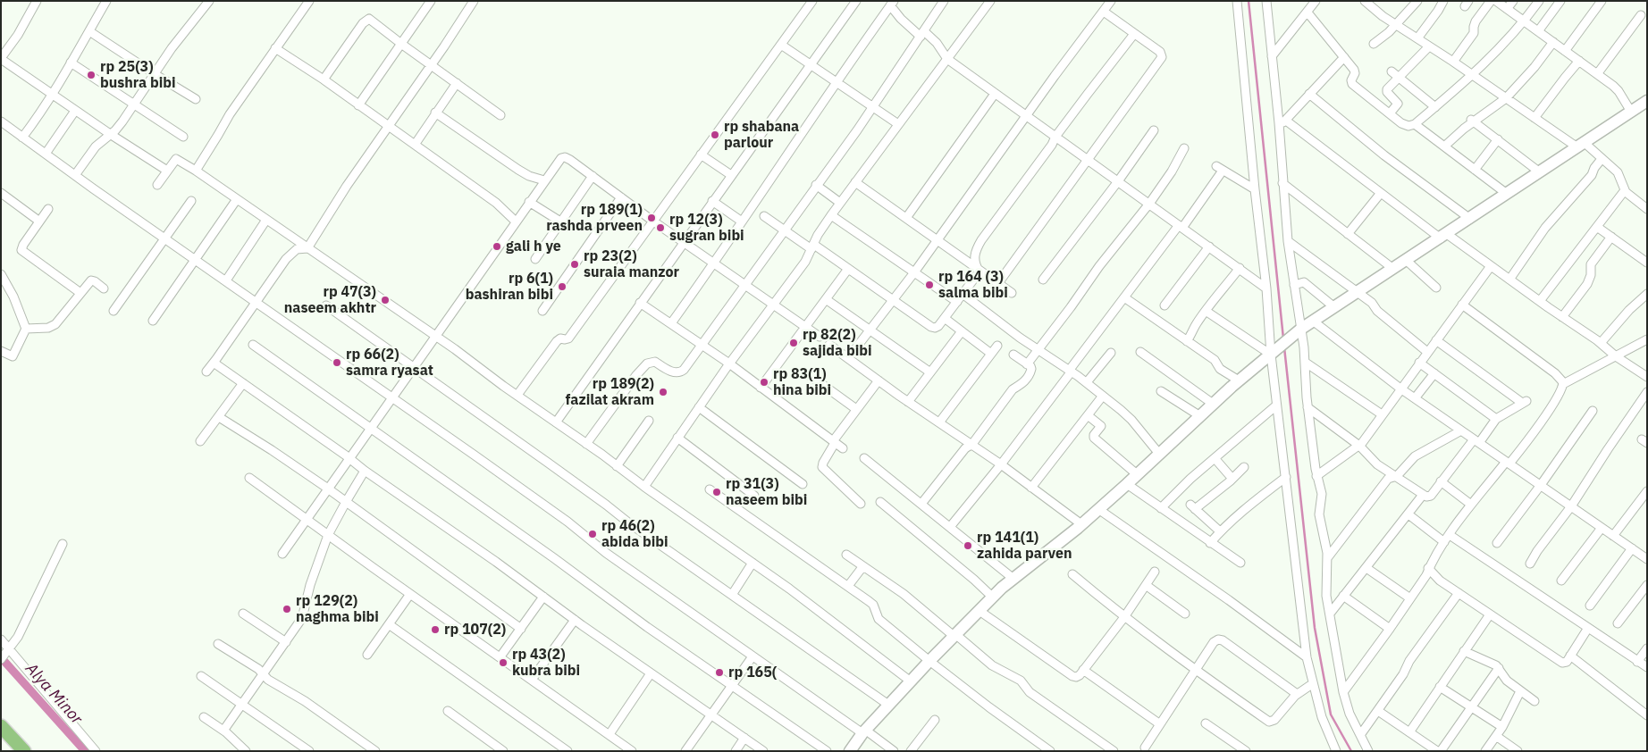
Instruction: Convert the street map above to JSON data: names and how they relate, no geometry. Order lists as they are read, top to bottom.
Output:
{
  "water": ["Alya Minor"],
  "places": [
    "rp 25(3) bushra bibi",
    "rp shabana parlour",
    "rp 189(1) rashda prveen",
    "rp 12(3) sugran bibi",
    "gali h ye",
    "rp 23(2) suraia manzor",
    "rp 164 (3) salma bibi",
    "rp 6(1) bashiran bibi",
    "rp 47(3) naseem akhtr",
    "rp 82(2) sajida bibi",
    "rp 66(2) samra ryasat",
    "rp 83(1) hina bibi",
    "rp 189(2) fazilat akram",
    "rp 31(3) naseem bibi",
    "rp 46(2) abida bibi",
    "rp 141(1) zahida parven",
    "rp 129(2) naghma bibi",
    "rp 107(2)",
    "rp 43(2) kubra bibi",
    "rp 165("
  ]
}
